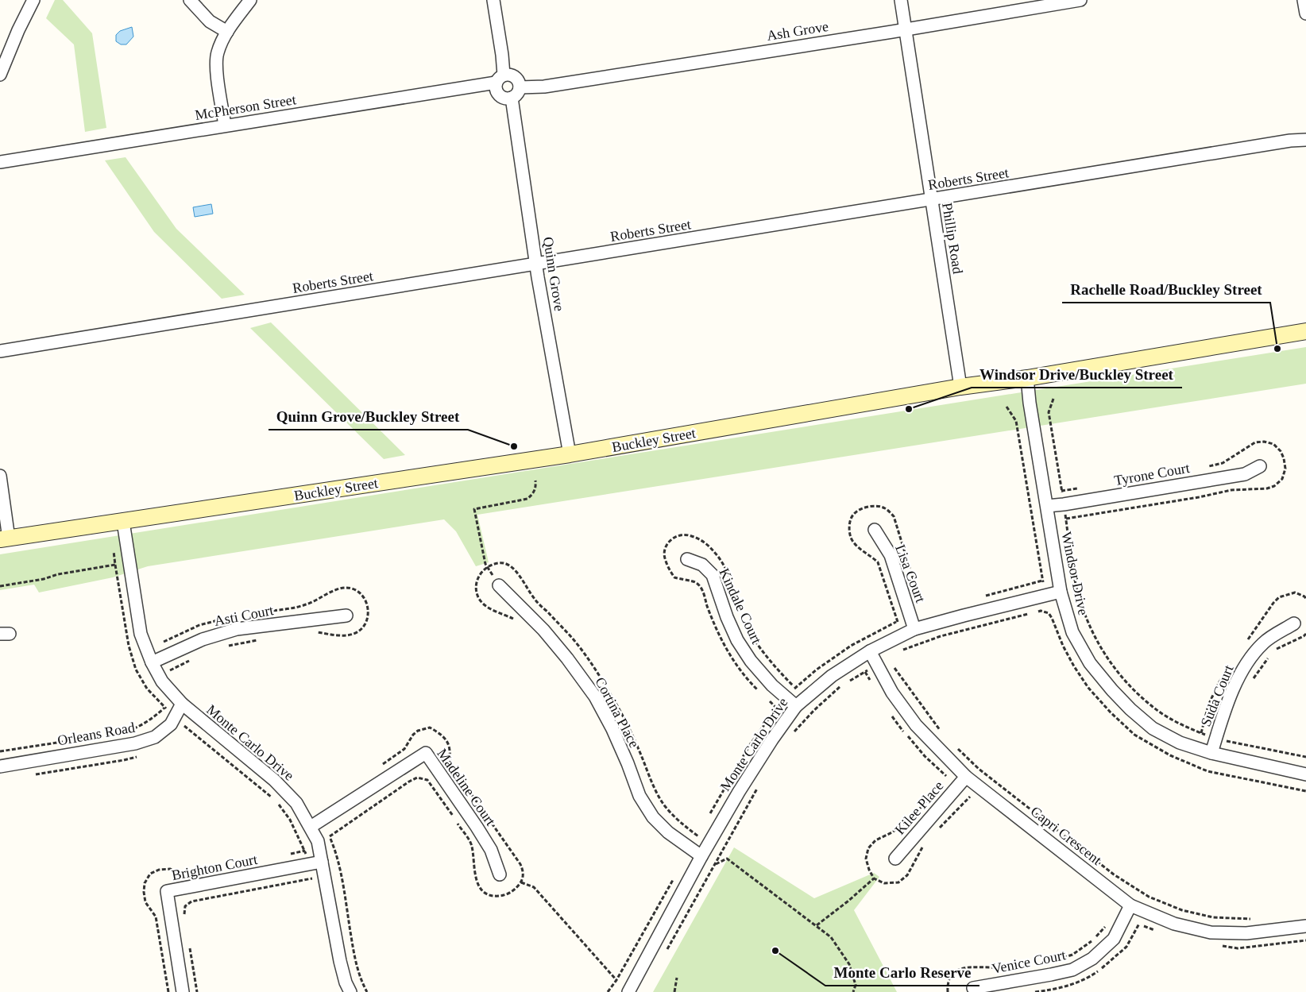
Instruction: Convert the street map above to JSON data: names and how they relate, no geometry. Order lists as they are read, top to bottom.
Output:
{
  "streets": {
    "main road": ["Buckley Street"],
    "street": [
      "Ash Grove",
      "McPherson Street",
      "Roberts Street",
      "Phillip Road",
      "Quinn Grove",
      "Tyrone Court",
      "Lisa Court",
      "Windsor Drive",
      "Kindale Court",
      "Asti Court",
      "Suda Court",
      "Cortina Place",
      "Orleans Road",
      "Monte Carlo Drive",
      "Madeline Court",
      "Kilee Place",
      "Capri Crescent",
      "Brighton Court",
      "Venice Court"
    ]
  },
  "crossings": [
    ["Ash Grove", "McPherson Street"],
    ["Ash Grove", "Phillip Road"],
    ["Ash Grove", "Quinn Grove"],
    ["McPherson Street", "Quinn Grove"],
    ["Roberts Street", "Phillip Road"],
    ["Roberts Street", "Quinn Grove"],
    ["Phillip Road", "Buckley Street"],
    ["Quinn Grove", "Buckley Street"],
    ["Buckley Street", "Windsor Drive"],
    ["Buckley Street", "Monte Carlo Drive"],
    ["Tyrone Court", "Windsor Drive"],
    ["Lisa Court", "Monte Carlo Drive"],
    ["Windsor Drive", "Suda Court"],
    ["Windsor Drive", "Monte Carlo Drive"],
    ["Kindale Court", "Monte Carlo Drive"],
    ["Asti Court", "Monte Carlo Drive"],
    ["Cortina Place", "Monte Carlo Drive"],
    ["Orleans Road", "Monte Carlo Drive"],
    ["Monte Carlo Drive", "Madeline Court"],
    ["Monte Carlo Drive", "Capri Crescent"],
    ["Monte Carlo Drive", "Brighton Court"],
    ["Kilee Place", "Capri Crescent"],
    ["Capri Crescent", "Venice Court"]
  ],
  "places": [
    "Rachelle Road/Buckley Street",
    "Windsor Drive/Buckley Street",
    "Quinn Grove/Buckley Street",
    "Monte Carlo Reserve"
  ]
}
